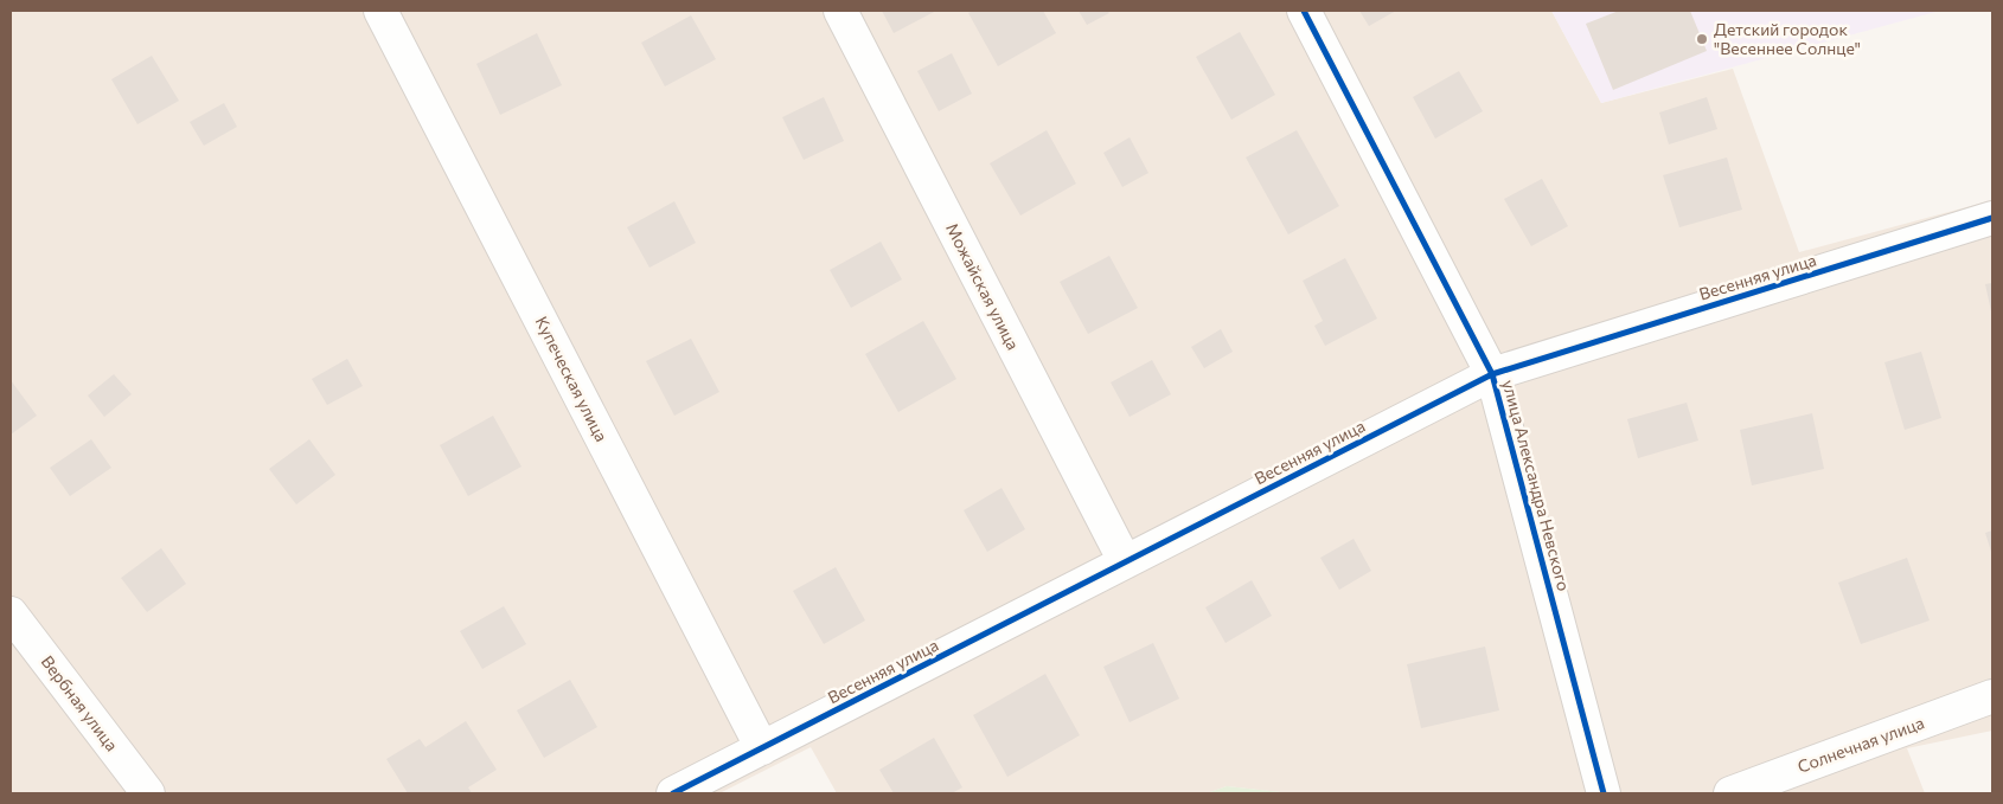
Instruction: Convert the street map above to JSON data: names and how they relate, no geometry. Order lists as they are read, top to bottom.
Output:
{
  "streets": {
    "street": [
      "Весенняя улица",
      "Можайская улица",
      "Купеческая улица",
      "улица Александра Невского",
      "Вербная улица",
      "Солнечная улица"
    ]
  },
  "crossings": [
    ["Весенняя улица", "Можайская улица"],
    ["Весенняя улица", "Купеческая улица"],
    ["Весенняя улица", "улица Александра Невского"]
  ],
  "places": ["Детский городок \"Весеннее Солнце\""]
}
